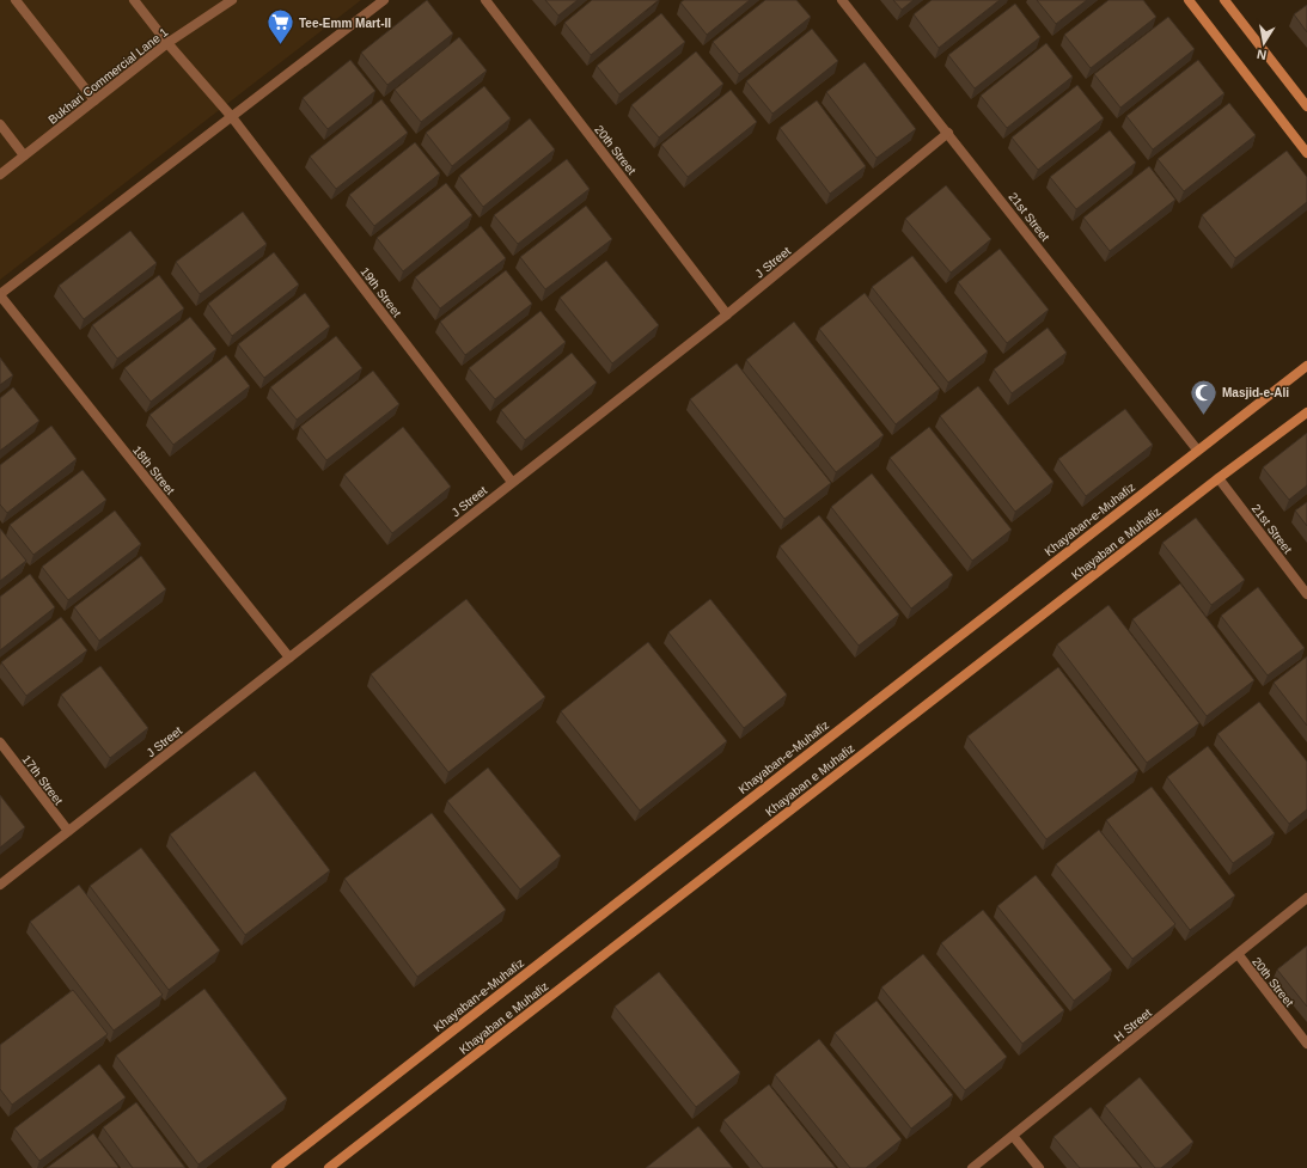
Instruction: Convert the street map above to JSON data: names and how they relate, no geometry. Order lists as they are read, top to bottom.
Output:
{
  "streets": {
    "street": [
      "Bukhari Commercial Lane 1",
      "20th Street",
      "21st Street",
      "J Street",
      "19th Street",
      "18th Street",
      "Khayaban-e-Muhafiz",
      "Khayaban e Muhafiz",
      "17th Street",
      "H Street"
    ]
  },
  "crossings": [
    ["Bukhari Commercial Lane 1", "19th Street"],
    ["20th Street", "J Street"],
    ["20th Street", "H Street"],
    ["21st Street", "J Street"],
    ["21st Street", "Khayaban-e-Muhafiz"],
    ["21st Street", "Khayaban e Muhafiz"],
    ["J Street", "19th Street"],
    ["J Street", "18th Street"],
    ["J Street", "17th Street"]
  ],
  "places": {
    "supermarket": ["Tee-Emm Mart-II"],
    "mosque": ["Masjid-e-Ali"]
  },
  "north": "bottom"
}
